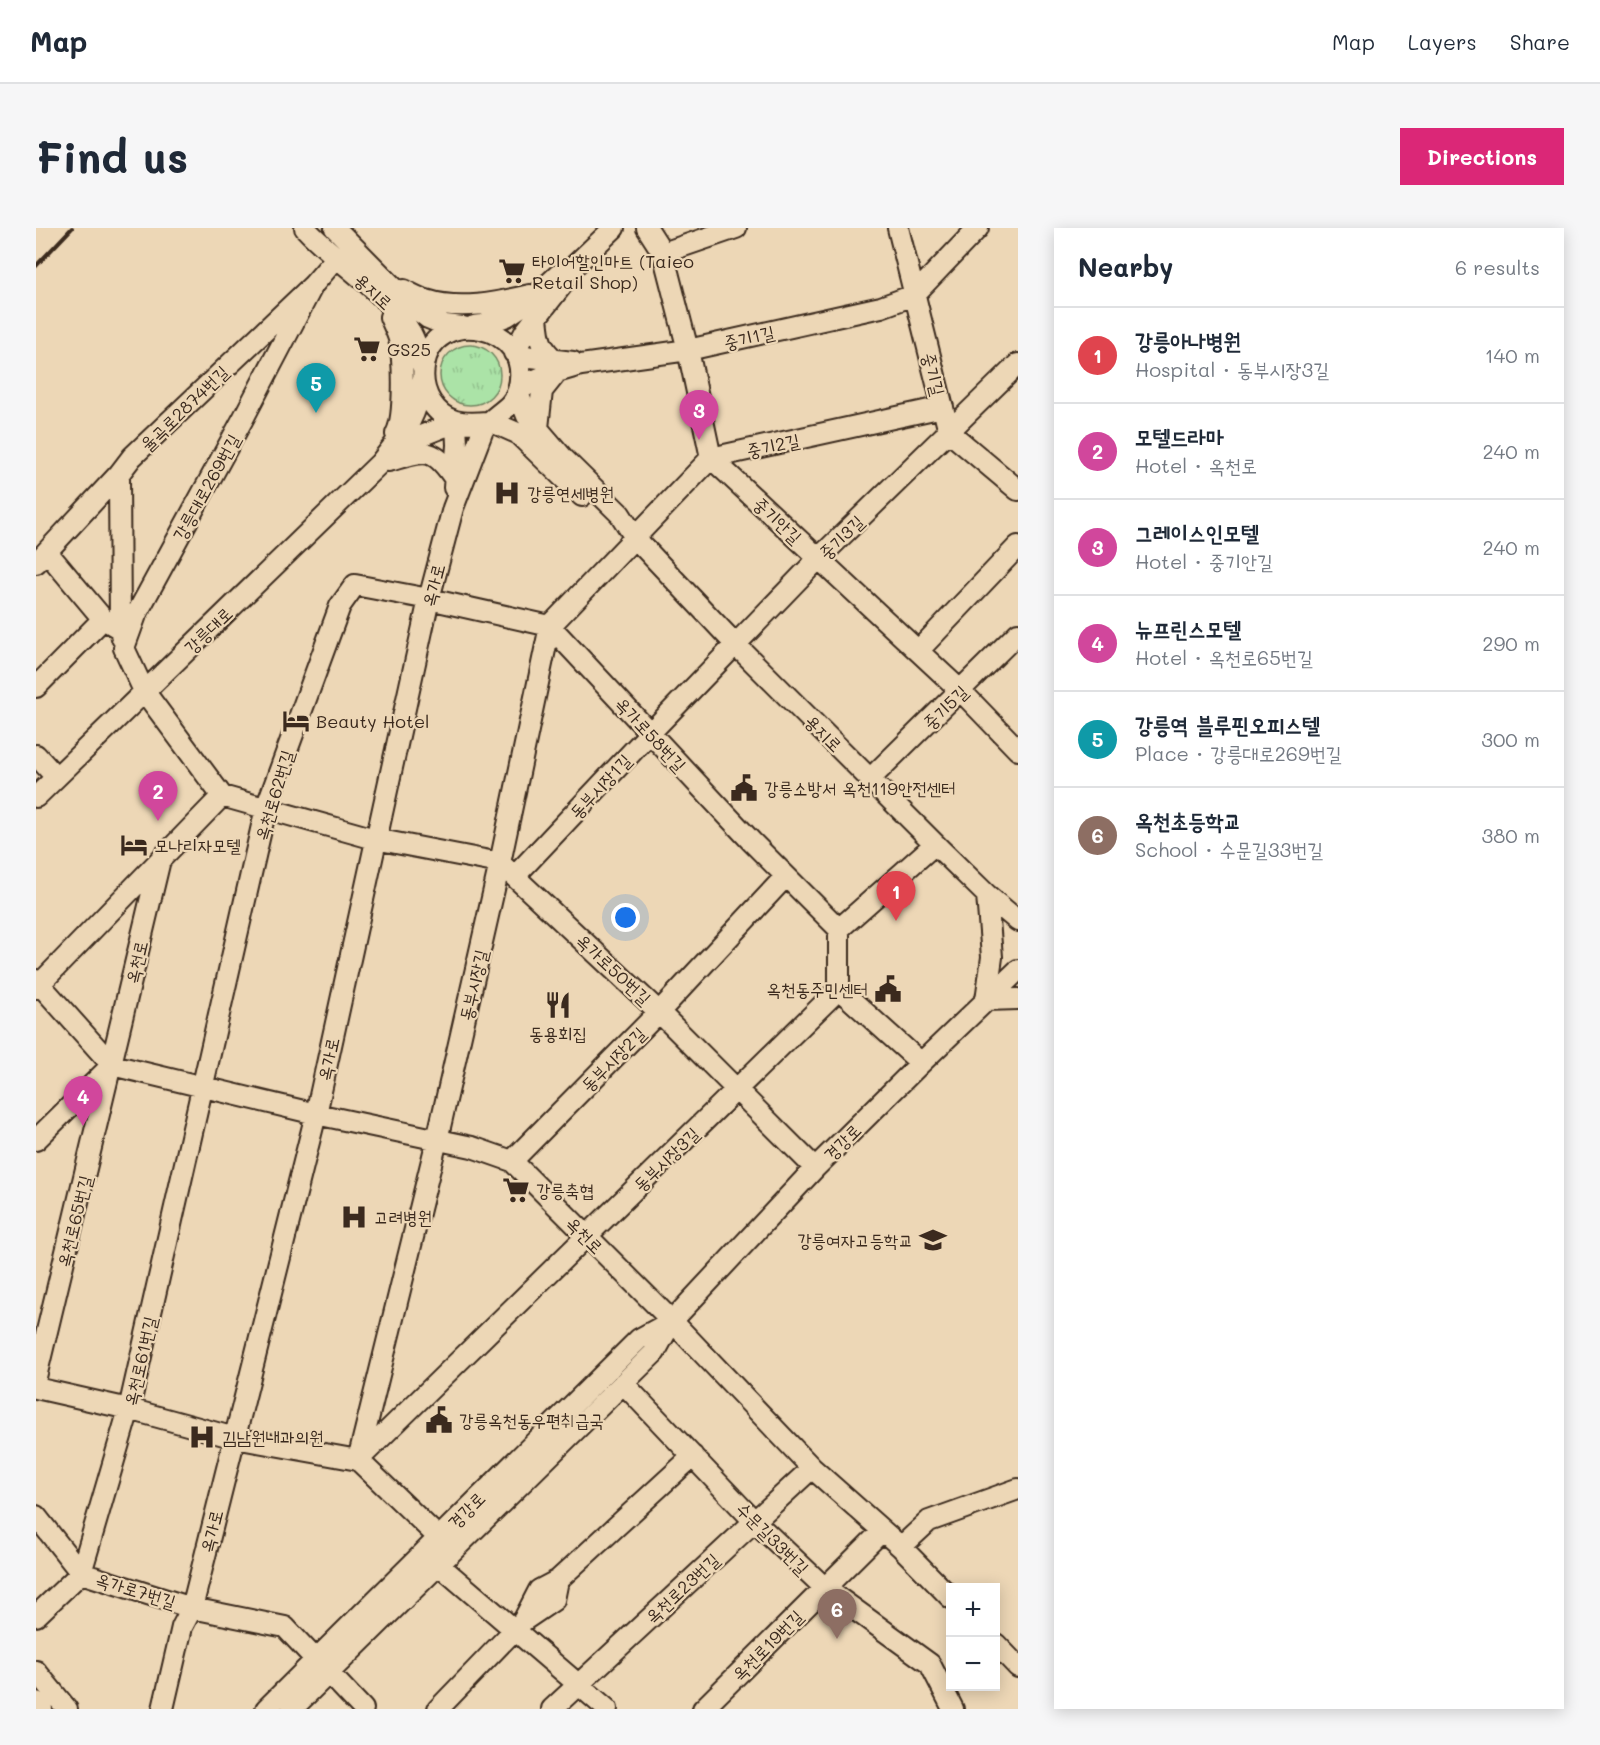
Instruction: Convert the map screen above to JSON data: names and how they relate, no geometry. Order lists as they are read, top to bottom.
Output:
{
  "streets": {
    "street": [
      "용지로",
      "중기1길",
      "중기길",
      "율곡로2874번길",
      "중기2길",
      "강릉대로269번길",
      "중기안길",
      "중기3길",
      "옥가로",
      "강릉대로",
      "중기5길",
      "옥가로58번길",
      "동부시장1길",
      "옥천로62번길",
      "옥천로",
      "옥가로50번길",
      "동부시장길",
      "동부시장2길",
      "경강로",
      "동부시장3길",
      "옥천로65번길",
      "옥천로61번길",
      "수문길33번길",
      "옥천로23번길",
      "옥가로7번길",
      "옥천로19번길"
    ]
  },
  "crossings": [
    ["용지로", "율곡로2874번길"],
    ["용지로", "중기3길"],
    ["용지로", "중기5길"],
    ["용지로", "옥가로58번길"],
    ["용지로", "동부시장1길"],
    ["용지로", "경강로"],
    ["용지로", "동부시장3길"],
    ["중기1길", "중기길"],
    ["중기길", "중기2길"],
    ["중기길", "중기3길"],
    ["율곡로2874번길", "강릉대로269번길"],
    ["중기2길", "중기안길"],
    ["중기안길", "중기3길"],
    ["중기안길", "중기5길"],
    ["중기3길", "동부시장1길"],
    ["옥가로", "옥천로62번길"],
    ["옥가로", "옥천로"],
    ["옥가로", "옥가로7번길"],
    ["옥가로58번길", "동부시장1길"],
    ["옥가로58번길", "동부시장길"],
    ["옥가로58번길", "동부시장2길"],
    ["옥가로58번길", "경강로"],
    ["옥가로58번길", "동부시장3길"],
    ["동부시장1길", "옥가로50번길"],
    ["옥천로62번길", "옥천로"],
    ["옥천로62번길", "옥천로61번길"],
    ["옥천로", "동부시장길"],
    ["옥천로", "동부시장2길"],
    ["옥천로", "경강로"],
    ["옥천로", "동부시장3길"],
    ["옥천로", "옥천로65번길"],
    ["옥천로", "옥천로61번길"],
    ["옥천로", "옥천로23번길"],
    ["옥천로", "옥천로19번길"],
    ["옥가로50번길", "동부시장길"],
    ["옥가로50번길", "동부시장2길"],
    ["옥가로50번길", "경강로"],
    ["옥가로50번길", "동부시장3길"],
    ["동부시장길", "동부시장3길"],
    ["경강로", "동부시장3길"],
    ["경강로", "수문길33번길"],
    ["경강로", "옥가로7번길"],
    ["옥천로61번길", "옥가로7번길"],
    ["수문길33번길", "옥천로23번길"],
    ["수문길33번길", "옥천로19번길"]
  ],
  "places": {
    "supermarket": ["타이어할인마트 (Taieo Retail Shop)", "GS25", "강릉축협"],
    "hospital": ["강릉연세병원", "고려병원", "김남원내과의원"],
    "hotel": ["Beauty Hotel", "모나리자모텔"],
    "public building": ["강릉소방서 옥천119안전센터", "옥천동주민센터", "강릉옥천동우편취급국"],
    "restaurant": ["동용회집"],
    "school or university": ["강릉여자고등학교"]
  },
  "page": {
    "header": "Map",
    "nav": ["Map", "Layers", "Share"],
    "buttons": "Directions",
    "title": "Find us",
    "heading": ["Nearby", "6 results"],
    "list": [
      {
        "mark": "1",
        "name": "강릉아나병원",
        "note": "Hospital · 동부시장3길",
        "value": "140 m"
      },
      {
        "mark": "2",
        "name": "모텔드라마",
        "note": "Hotel · 옥천로",
        "value": "240 m"
      },
      {
        "mark": "3",
        "name": "그레이스인모텔",
        "note": "Hotel · 중기안길",
        "value": "240 m"
      },
      {
        "mark": "4",
        "name": "뉴프린스모텔",
        "note": "Hotel · 옥천로65번길",
        "value": "290 m"
      },
      {
        "mark": "5",
        "name": "강릉역 블루핀오피스텔",
        "note": "Place · 강릉대로269번길",
        "value": "300 m"
      },
      {
        "mark": "6",
        "name": "옥천초등학교",
        "note": "School · 수문길33번길",
        "value": "380 m"
      }
    ],
    "pins": [
      "5",
      "3",
      "2",
      "1",
      "4",
      "6"
    ],
    "map_buttons": ["+", "−"]
  }
}
